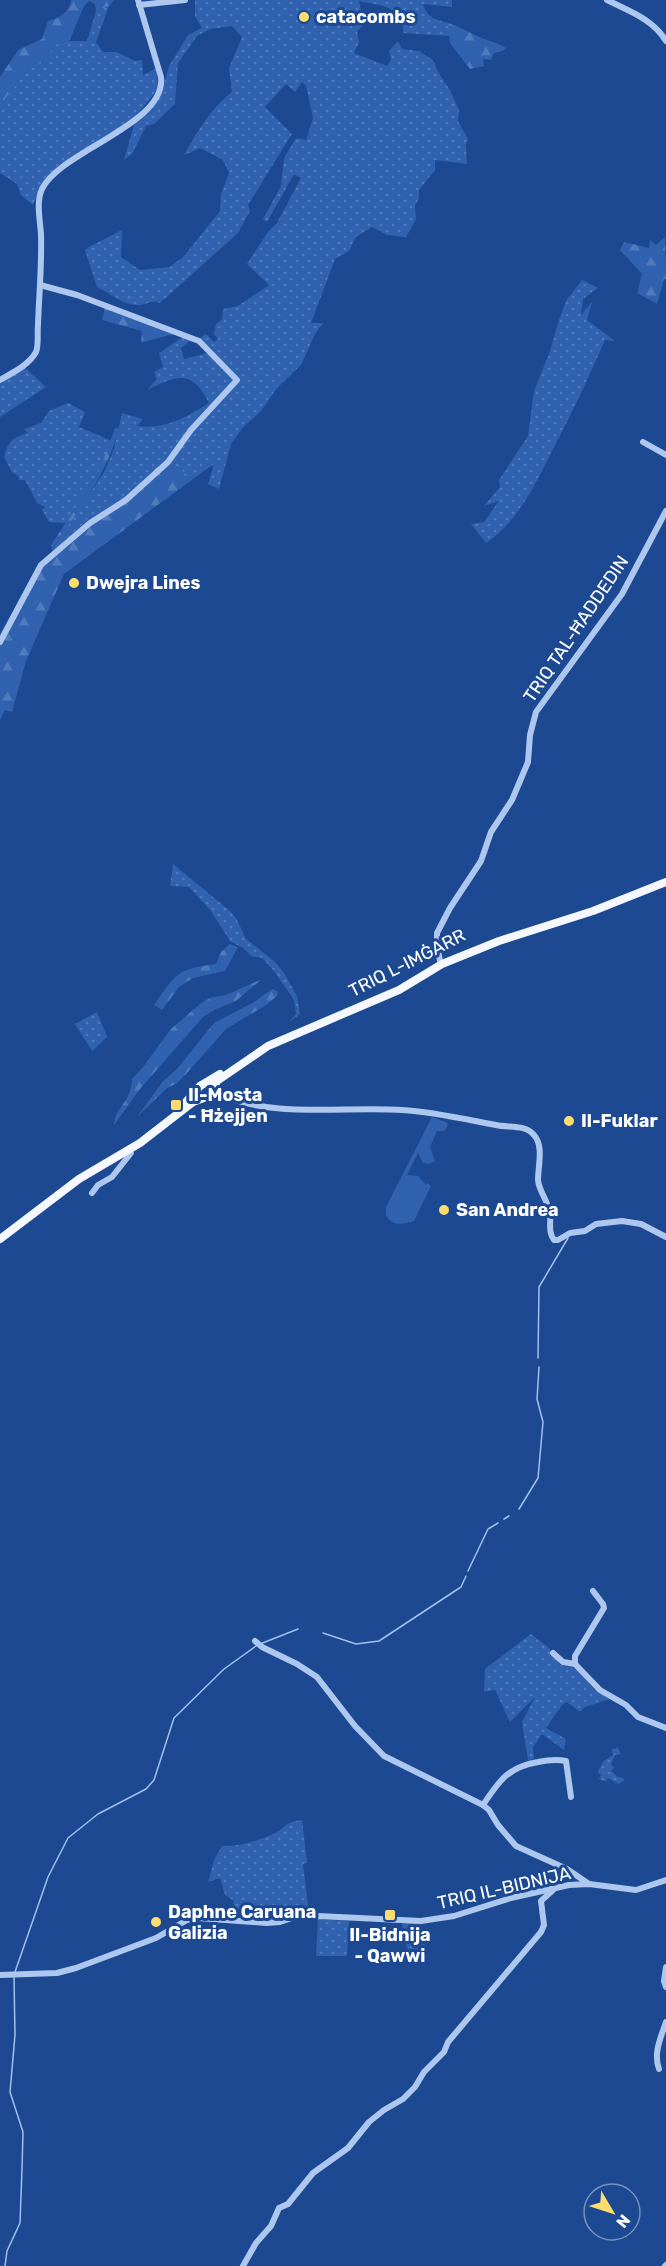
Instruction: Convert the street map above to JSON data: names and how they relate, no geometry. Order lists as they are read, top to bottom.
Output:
{
  "streets": {
    "main road": ["TRIQ L-IMĠARR"],
    "street": ["TRIQ TAL-ĦADDEDIN", "TRIQ IL-BIDNIJA"]
  },
  "crossings": [
    ["TRIQ TAL-ĦADDEDIN", "TRIQ L-IMĠARR"]
  ],
  "places": {
    "other": [
      "catacombs",
      "Dwejra Lines",
      "Il-Fuklar",
      "San Andrea",
      "Daphne Caruana Galizia"
    ],
    "transit": ["Il-Mosta - Ħżejjen", "Il-Bidnija - Qawwi"]
  },
  "north": "bottom right"
}
